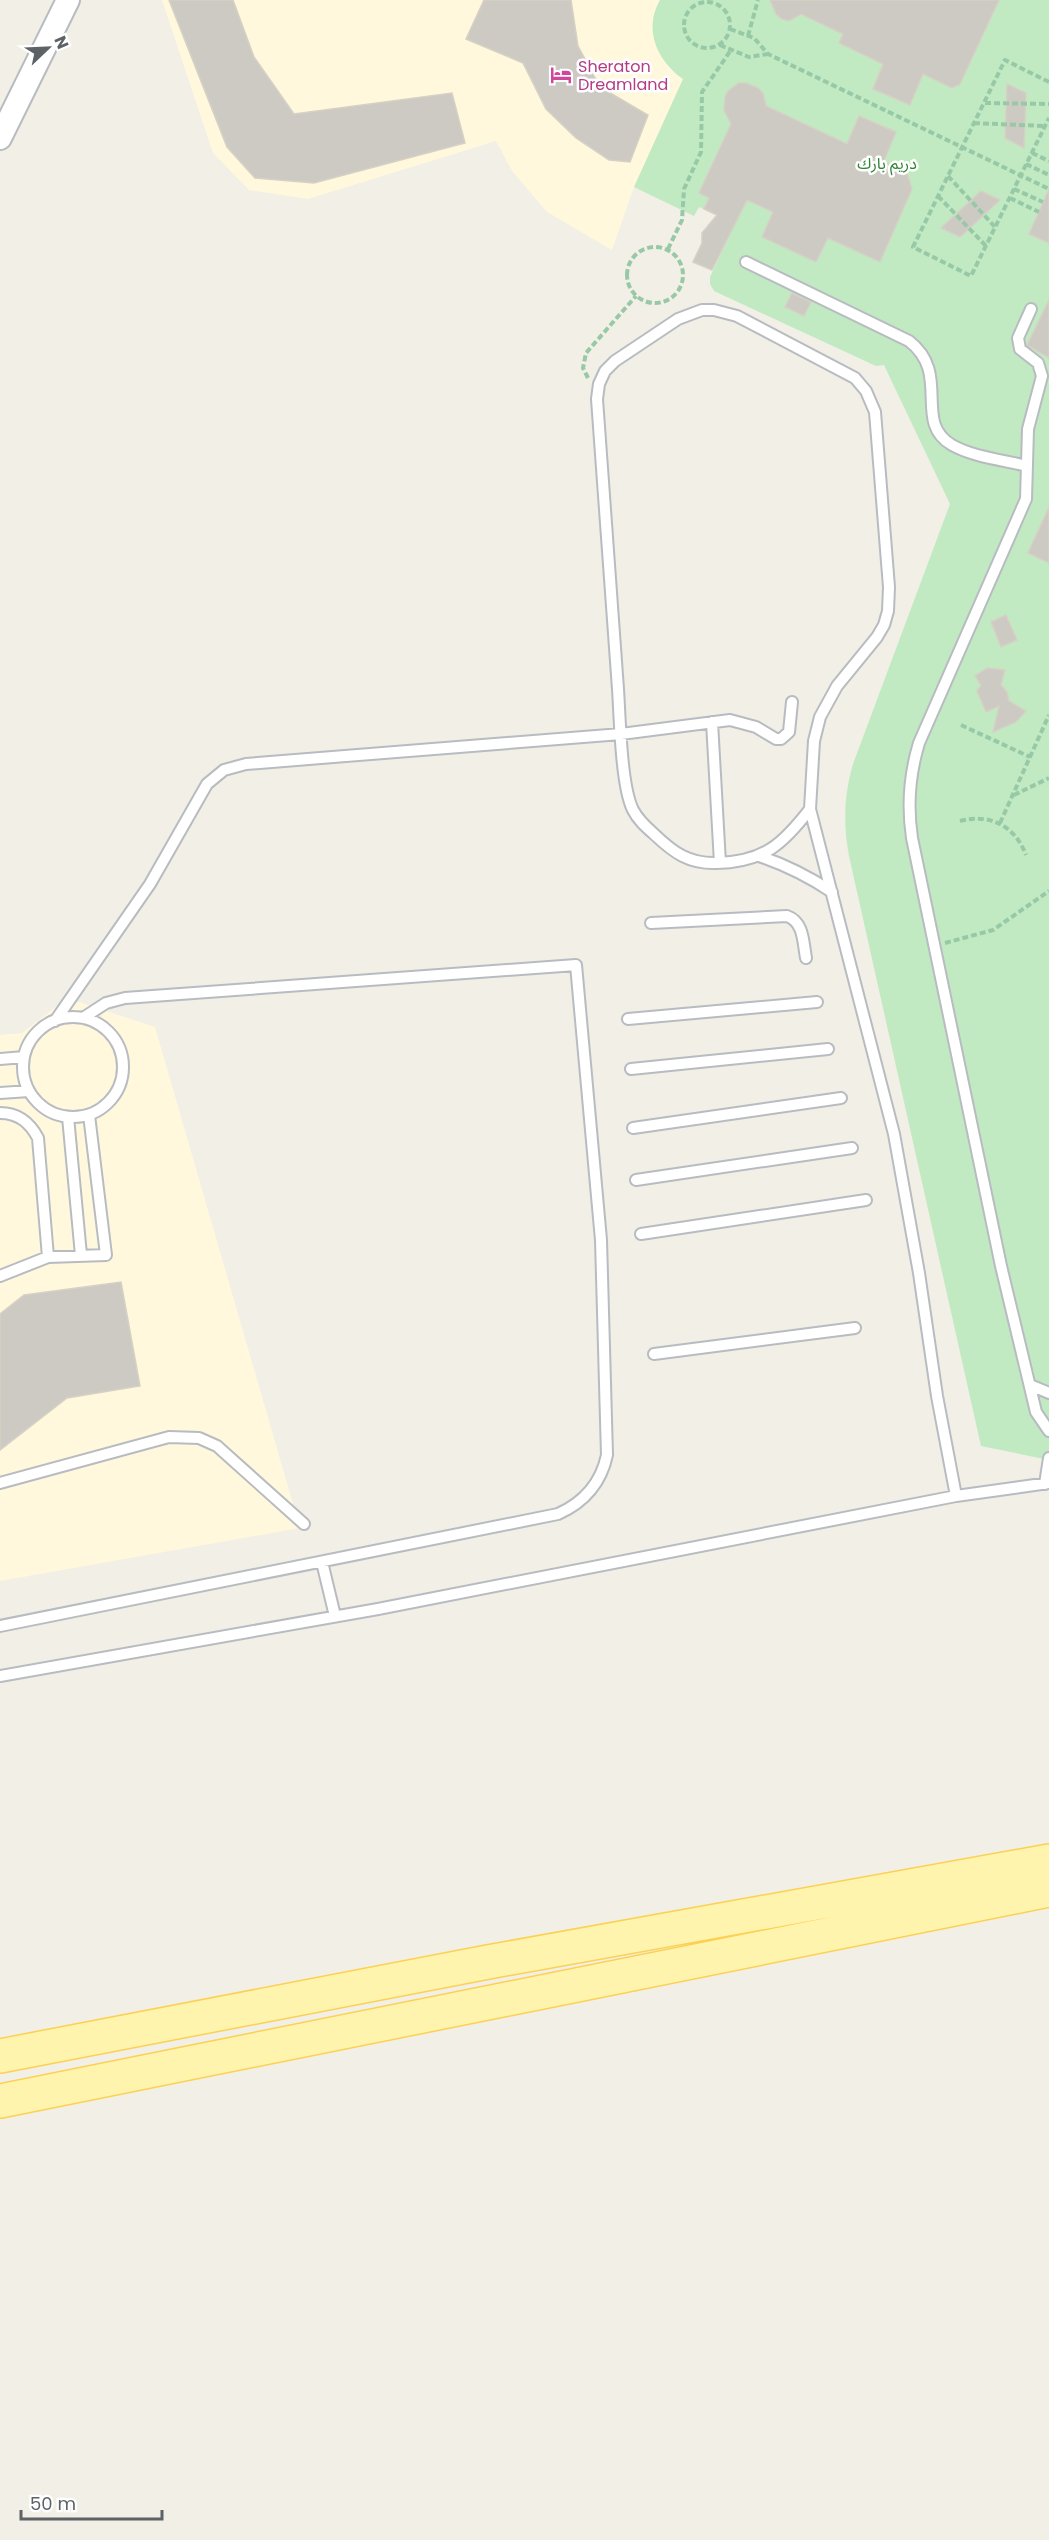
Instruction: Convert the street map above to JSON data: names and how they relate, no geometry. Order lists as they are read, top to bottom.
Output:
{
  "parks": ["دريم بارك"],
  "places": {
    "hotel": ["Sheraton Dreamland"]
  },
  "scale_bar": "50 m",
  "north": "top right"
}
